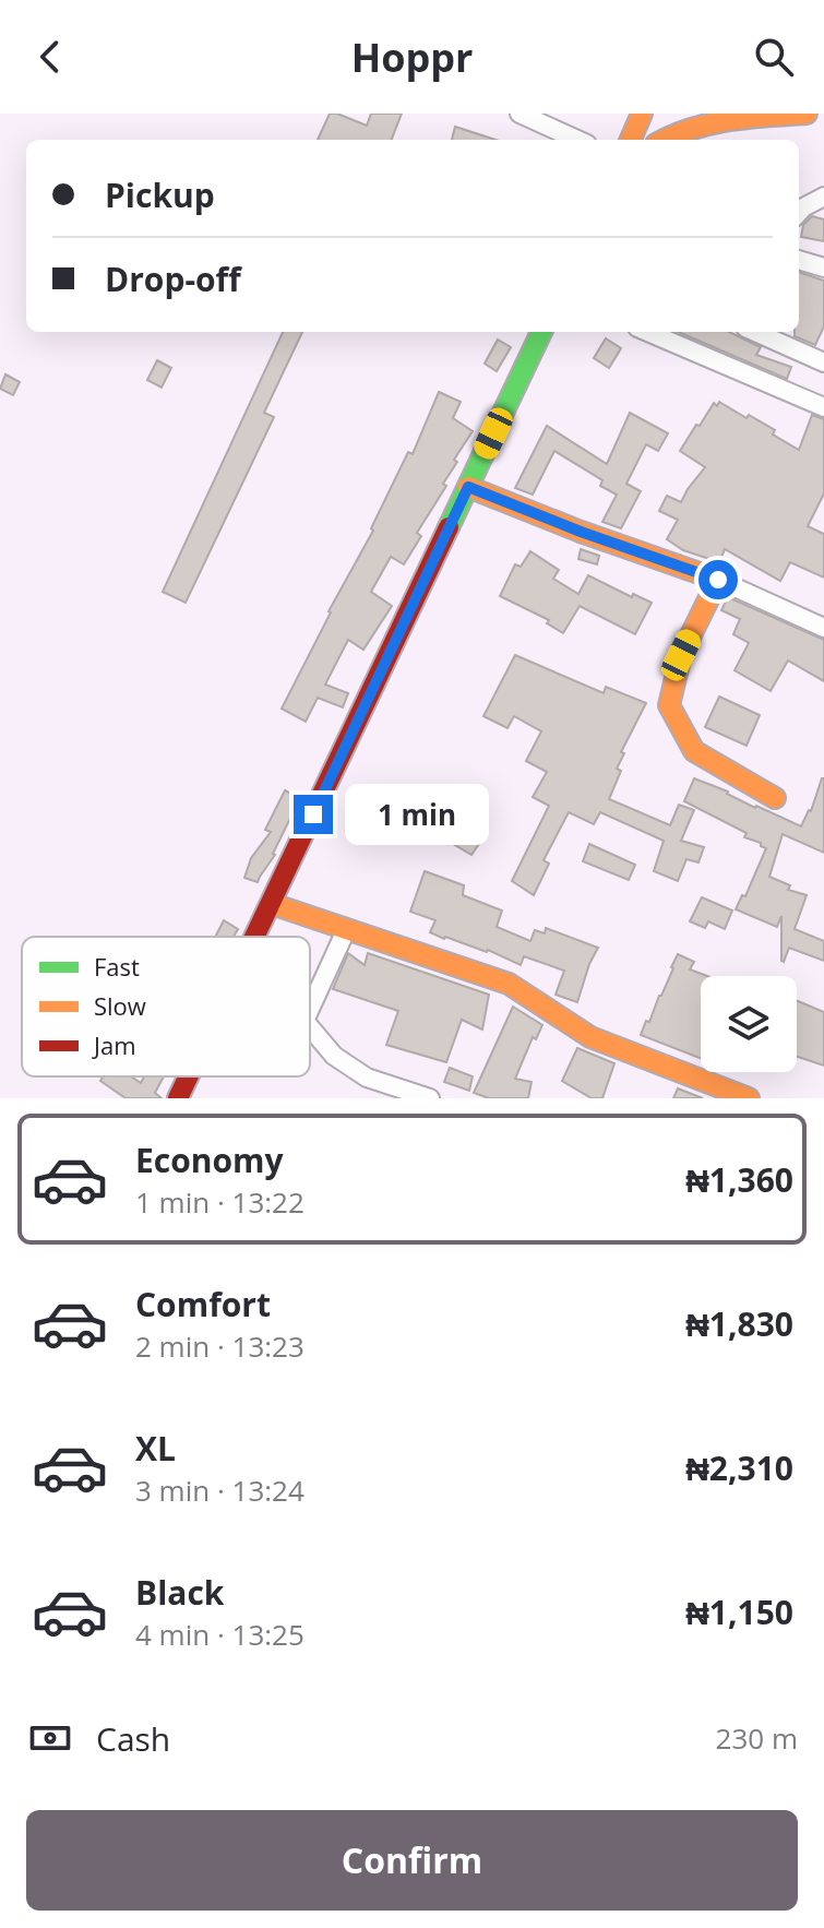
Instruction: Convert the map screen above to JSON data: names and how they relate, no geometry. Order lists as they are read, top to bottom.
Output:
{
  "legend": ["Fast", "Slow", "Jam"],
  "page": {
    "header": "Hoppr",
    "banner": ["Pickup", "Drop-off"],
    "bubble": "1 min",
    "list": [
      {
        "name": "Economy",
        "note": "1 min · 13:22",
        "value": "₦1,360"
      },
      {
        "name": "Comfort",
        "note": "2 min · 13:23",
        "value": "₦1,830"
      },
      {
        "name": "XL",
        "note": "3 min · 13:24",
        "value": "₦2,310"
      },
      {
        "name": "Black",
        "note": "4 min · 13:25",
        "value": "₦1,150"
      }
    ],
    "pay": ["Cash", "230 m"],
    "buttons": "Confirm"
  }
}
